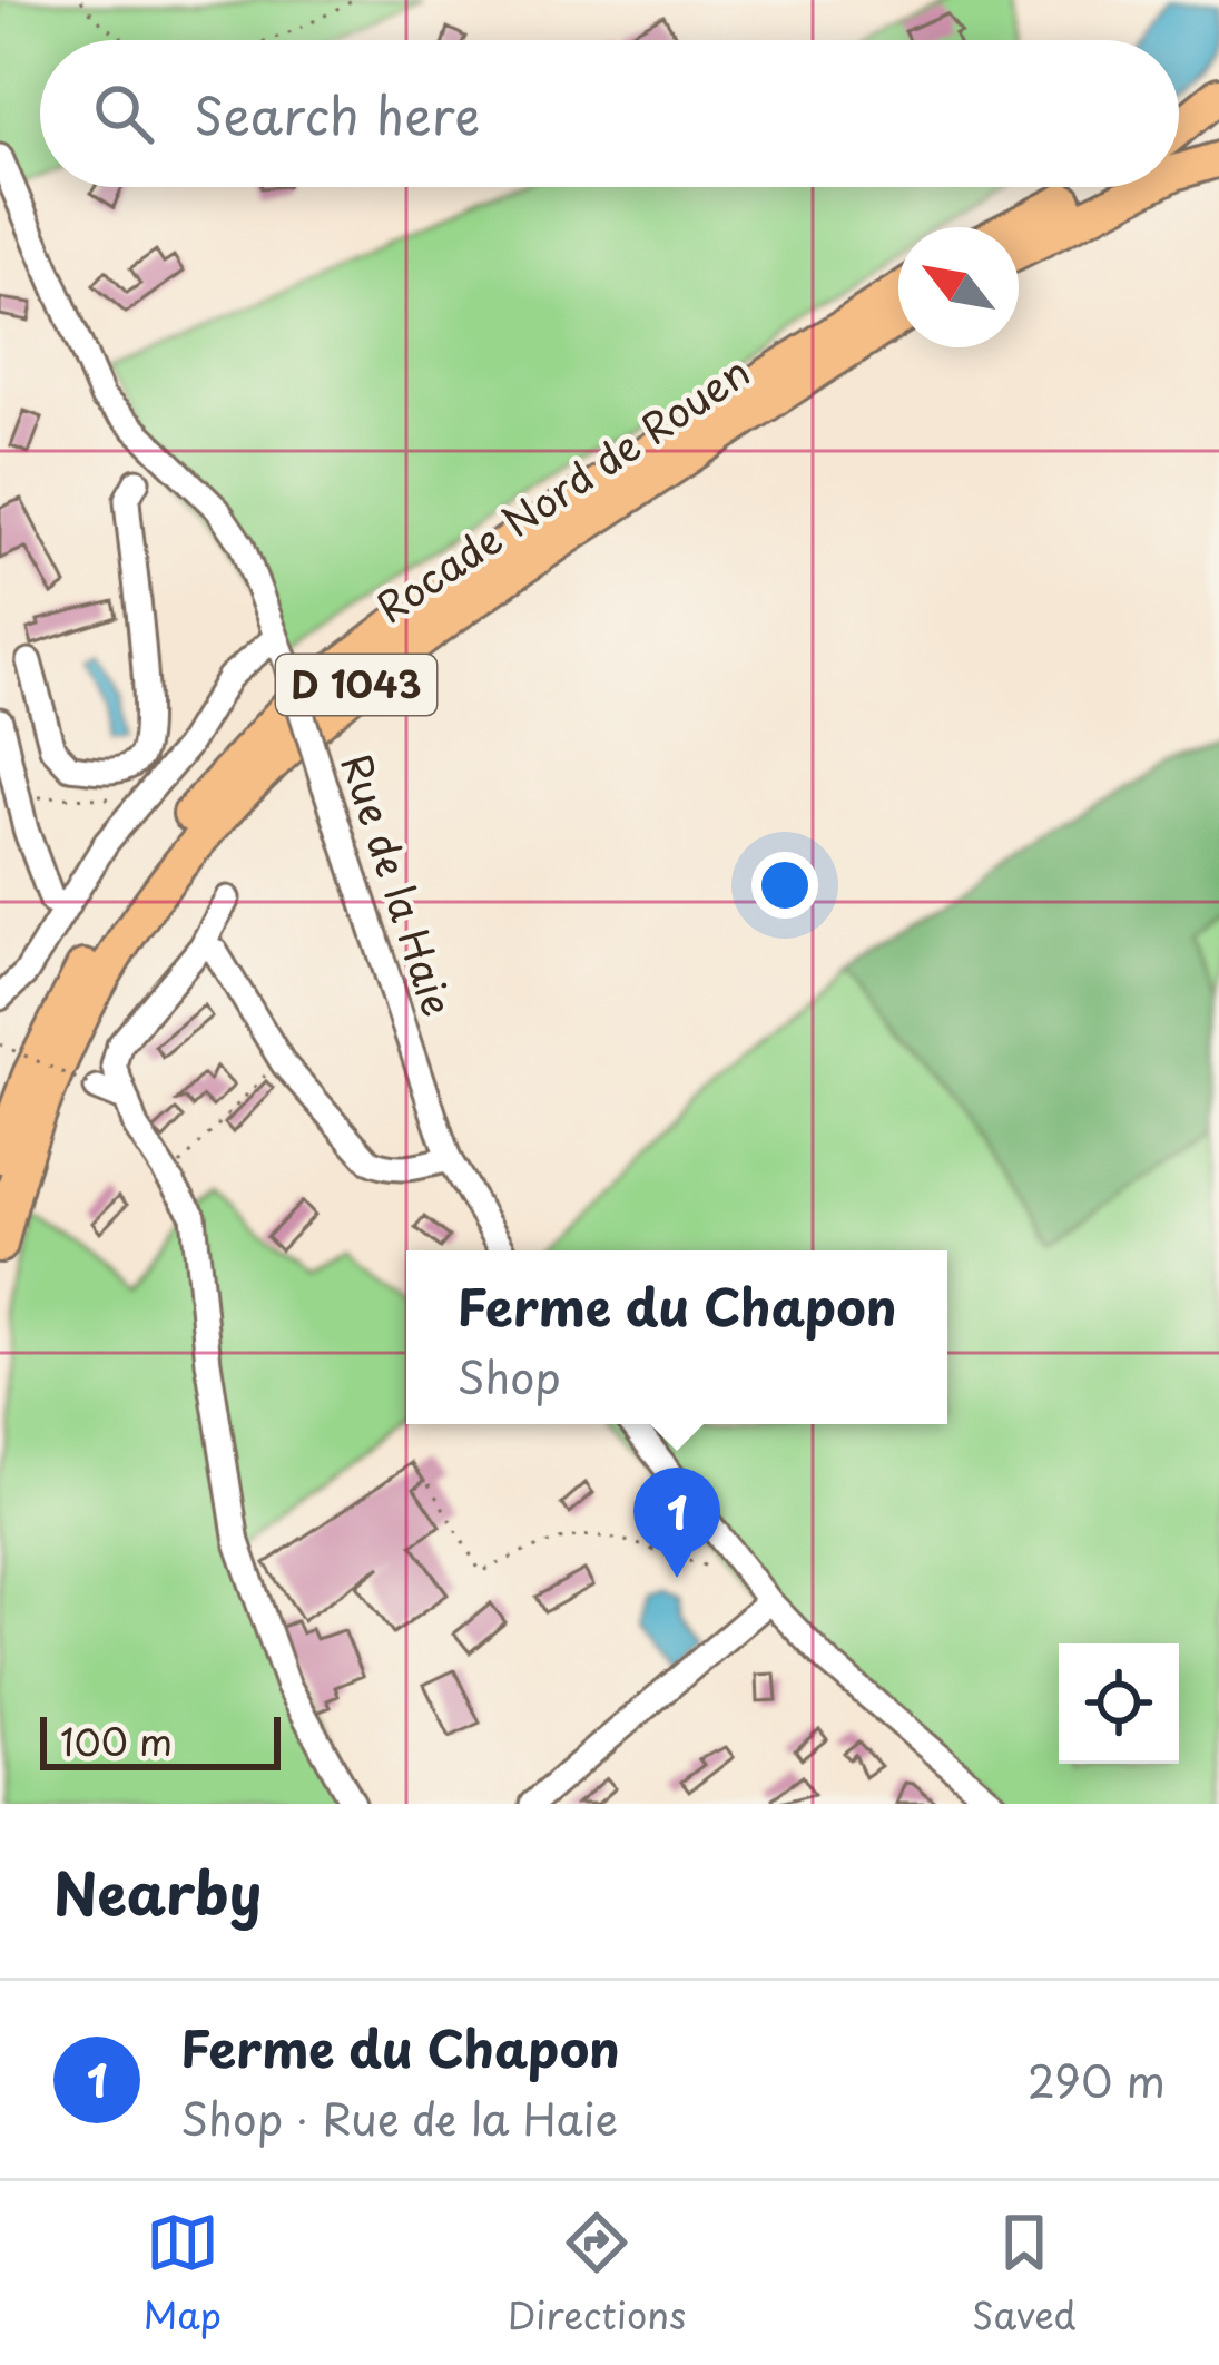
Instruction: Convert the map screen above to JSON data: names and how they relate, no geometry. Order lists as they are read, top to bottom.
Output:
{
  "streets": {
    "highway": ["Rocade Nord de Rouen", "D 1043"],
    "street": ["Rue de la Haie"]
  },
  "scale_bar": "100 m",
  "north": "top left",
  "page": {
    "search": "Search here",
    "popup": ["Ferme du Chapon", "Shop"],
    "pins": "1",
    "scale": "100 m",
    "heading": "Nearby",
    "list": [
      {
        "mark": "1",
        "name": "Ferme du Chapon",
        "note": "Shop · Rue de la Haie",
        "value": "290 m"
      }
    ],
    "nav": ["Map", "Directions", "Saved"]
  }
}
